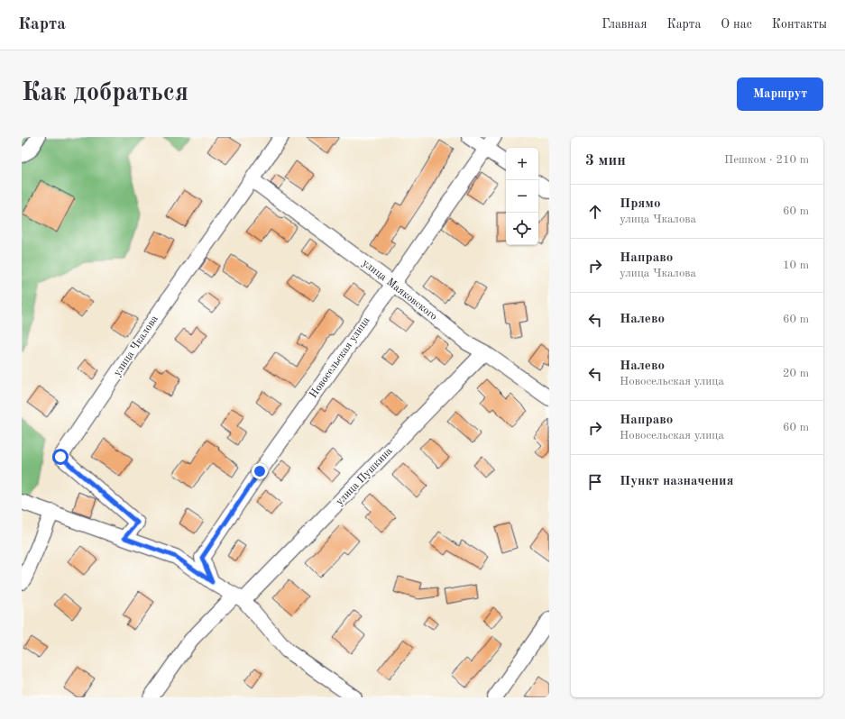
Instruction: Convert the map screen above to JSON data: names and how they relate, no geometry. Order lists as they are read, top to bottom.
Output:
{
  "streets": {
    "street": [
      "улица Маяковского",
      "улица Чкалова",
      "Новосельская улица",
      "улица Пушкина"
    ]
  },
  "crossings": [
    ["улица Маяковского", "улица Чкалова"],
    ["улица Маяковского", "Новосельская улица"],
    ["улица Маяковского", "улица Пушкина"]
  ],
  "page": {
    "header": "Карта",
    "nav": [
      "Главная",
      "Карта",
      "О нас",
      "Контакты"
    ],
    "buttons": "Маршрут",
    "title": "Как добраться",
    "heading": ["3 мин", "Пешком · 210 m"],
    "map_buttons": ["+", "−"],
    "list": [
      ["Прямо", "улица Чкалова", "60 m"],
      ["Направо", "улица Чкалова", "10 m"],
      ["Налево", "60 m"],
      ["Налево", "Новосельская улица", "20 m"],
      ["Направо", "Новосельская улица", "60 m"],
      "Пункт назначения"
    ]
  }
}
